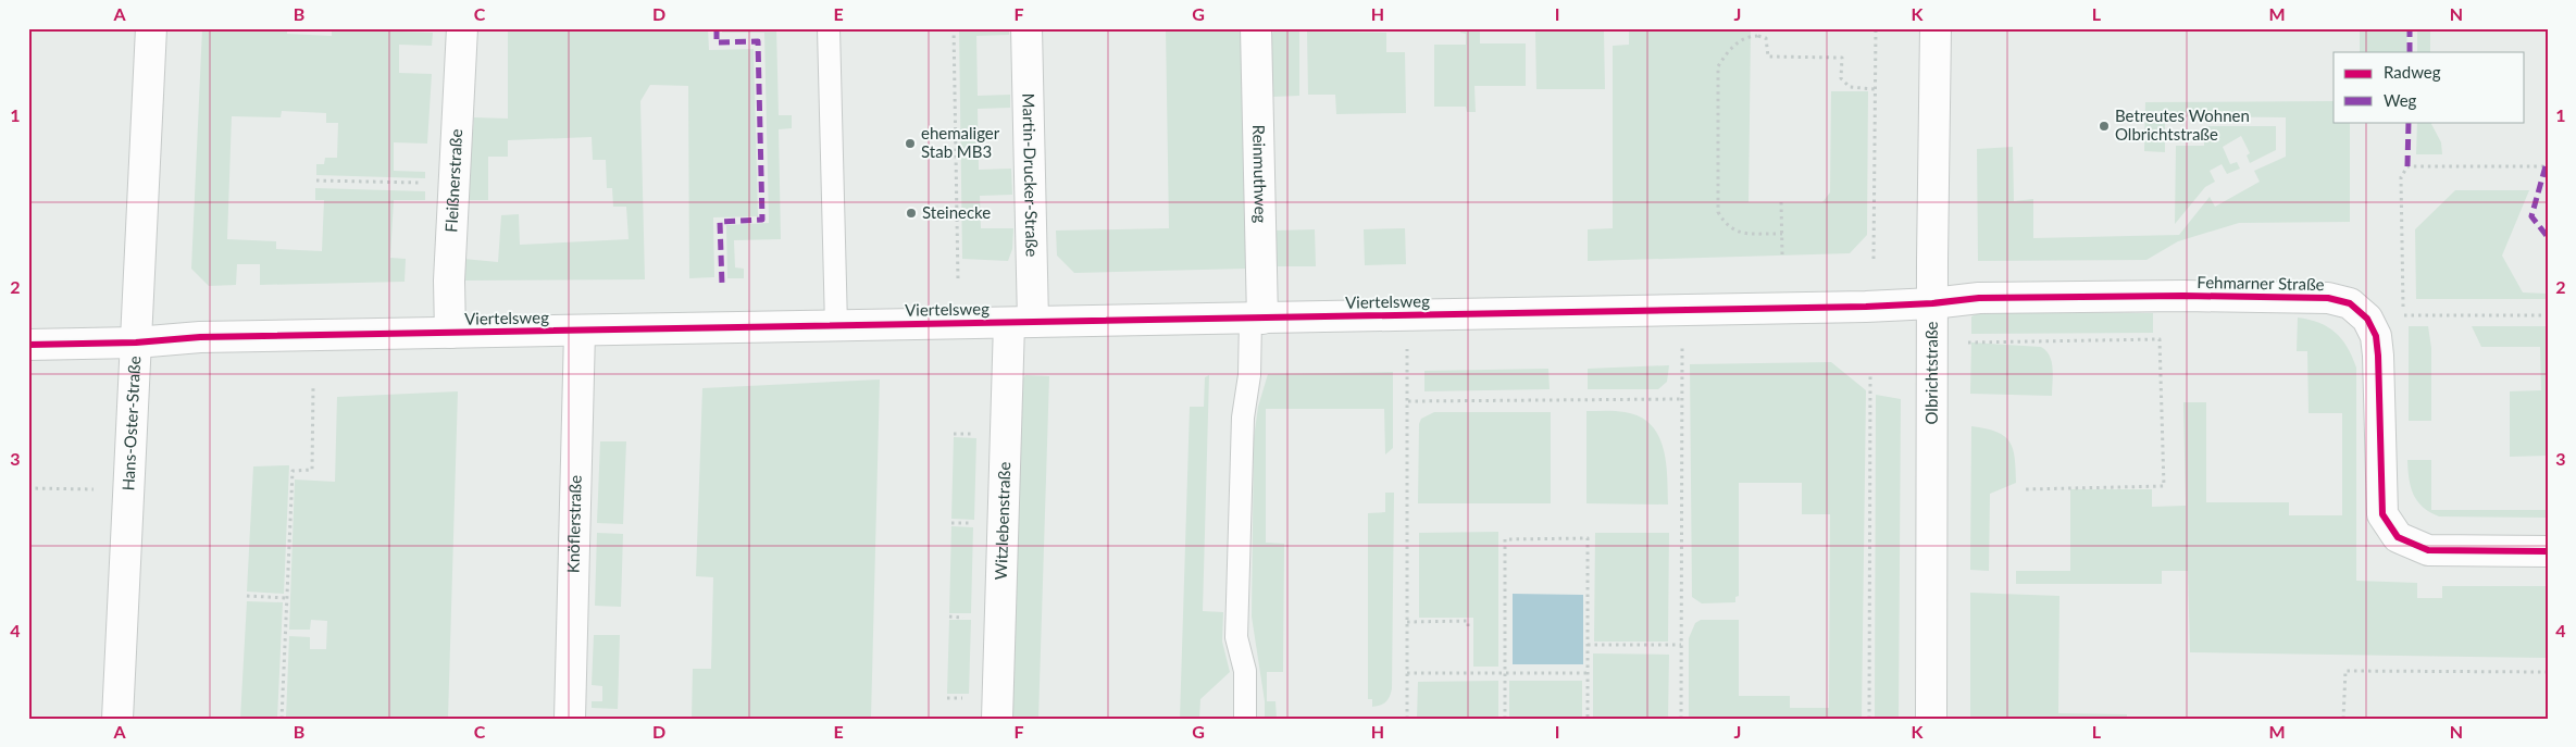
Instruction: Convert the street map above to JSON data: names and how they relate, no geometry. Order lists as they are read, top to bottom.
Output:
{
  "streets": {
    "street": [
      "Reinmuthweg",
      "Martin-Drucker-Straße",
      "Fleißnerstraße",
      "Fehmarner Straße",
      "Viertelsweg",
      "Olbrichtstraße",
      "Hans-Oster-Straße",
      "Witzlebenstraße",
      "Knöflerstraße"
    ]
  },
  "crossings": [
    ["Reinmuthweg", "Viertelsweg"],
    ["Martin-Drucker-Straße", "Viertelsweg"],
    ["Martin-Drucker-Straße", "Witzlebenstraße"],
    ["Fleißnerstraße", "Viertelsweg"],
    ["Fehmarner Straße", "Viertelsweg"],
    ["Fehmarner Straße", "Olbrichtstraße"],
    ["Viertelsweg", "Olbrichtstraße"],
    ["Viertelsweg", "Hans-Oster-Straße"],
    ["Viertelsweg", "Witzlebenstraße"],
    ["Viertelsweg", "Knöflerstraße"]
  ],
  "places": ["Betreutes Wohnen Olbrichtstraße", "ehemaliger Stab MB3", "Steinecke"],
  "legend": ["Radweg", "Weg"],
  "grid": {
    "columns": [
      "A",
      "B",
      "C",
      "D",
      "E",
      "F",
      "G",
      "H",
      "I",
      "J",
      "K",
      "L",
      "M",
      "N"
    ],
    "rows": [
      "1",
      "2",
      "3",
      "4"
    ]
  }
}
